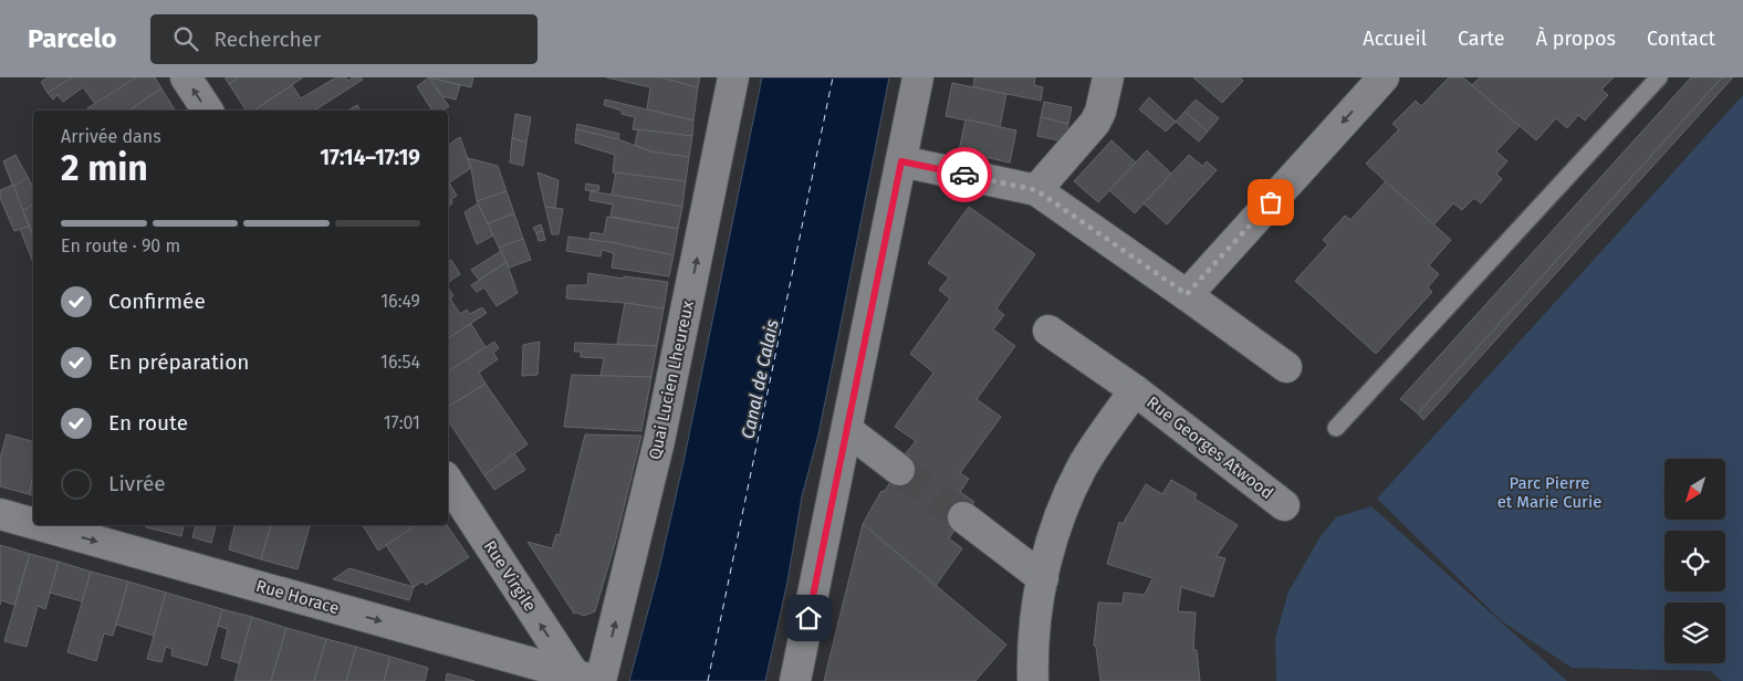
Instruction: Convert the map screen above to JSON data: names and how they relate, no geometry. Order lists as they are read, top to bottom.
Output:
{
  "streets": {
    "street": [
      "Quai Lucien Lheureux",
      "Rue Georges Atwood",
      "Rue Virgile",
      "Rue Horace"
    ]
  },
  "crossings": [
    ["Quai Lucien Lheureux", "Rue Virgile"],
    ["Quai Lucien Lheureux", "Rue Horace"],
    ["Rue Virgile", "Rue Horace"]
  ],
  "one_way": ["Rue Virgile", "Rue Horace"],
  "water": ["Canal de Calais"],
  "parks": ["Parc Pierre et Marie Curie"],
  "north": "bottom left",
  "page": {
    "header": "Parcelo",
    "search": "Rechercher",
    "nav": [
      "Accueil",
      "Carte",
      "À propos",
      "Contact"
    ],
    "heading": ["2 min", "Arrivée dans", "17:14–17:19"],
    "bar": "En route · 90 m",
    "list": [
      ["Confirmée", "16:49"],
      ["En préparation", "16:54"],
      ["En route", "17:01"],
      "Livrée"
    ]
  }
}
